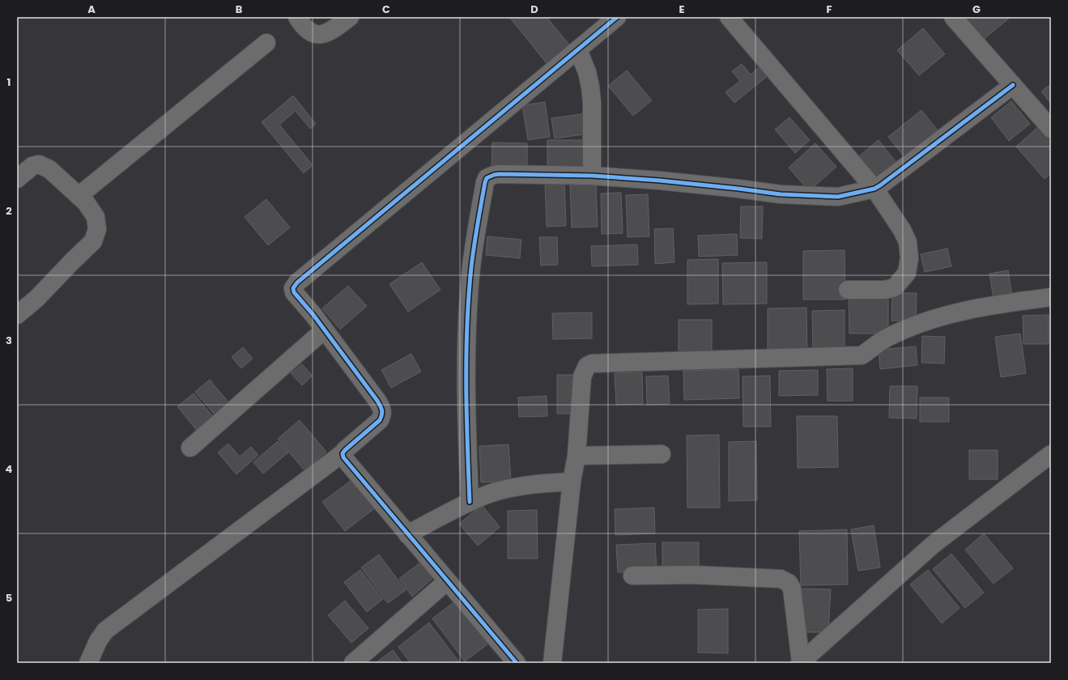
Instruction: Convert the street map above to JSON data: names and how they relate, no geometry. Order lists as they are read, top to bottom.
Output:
{
  "grid": {
    "columns": [
      "A",
      "B",
      "C",
      "D",
      "E",
      "F",
      "G"
    ],
    "rows": [
      "1",
      "2",
      "3",
      "4",
      "5"
    ]
  }
}
